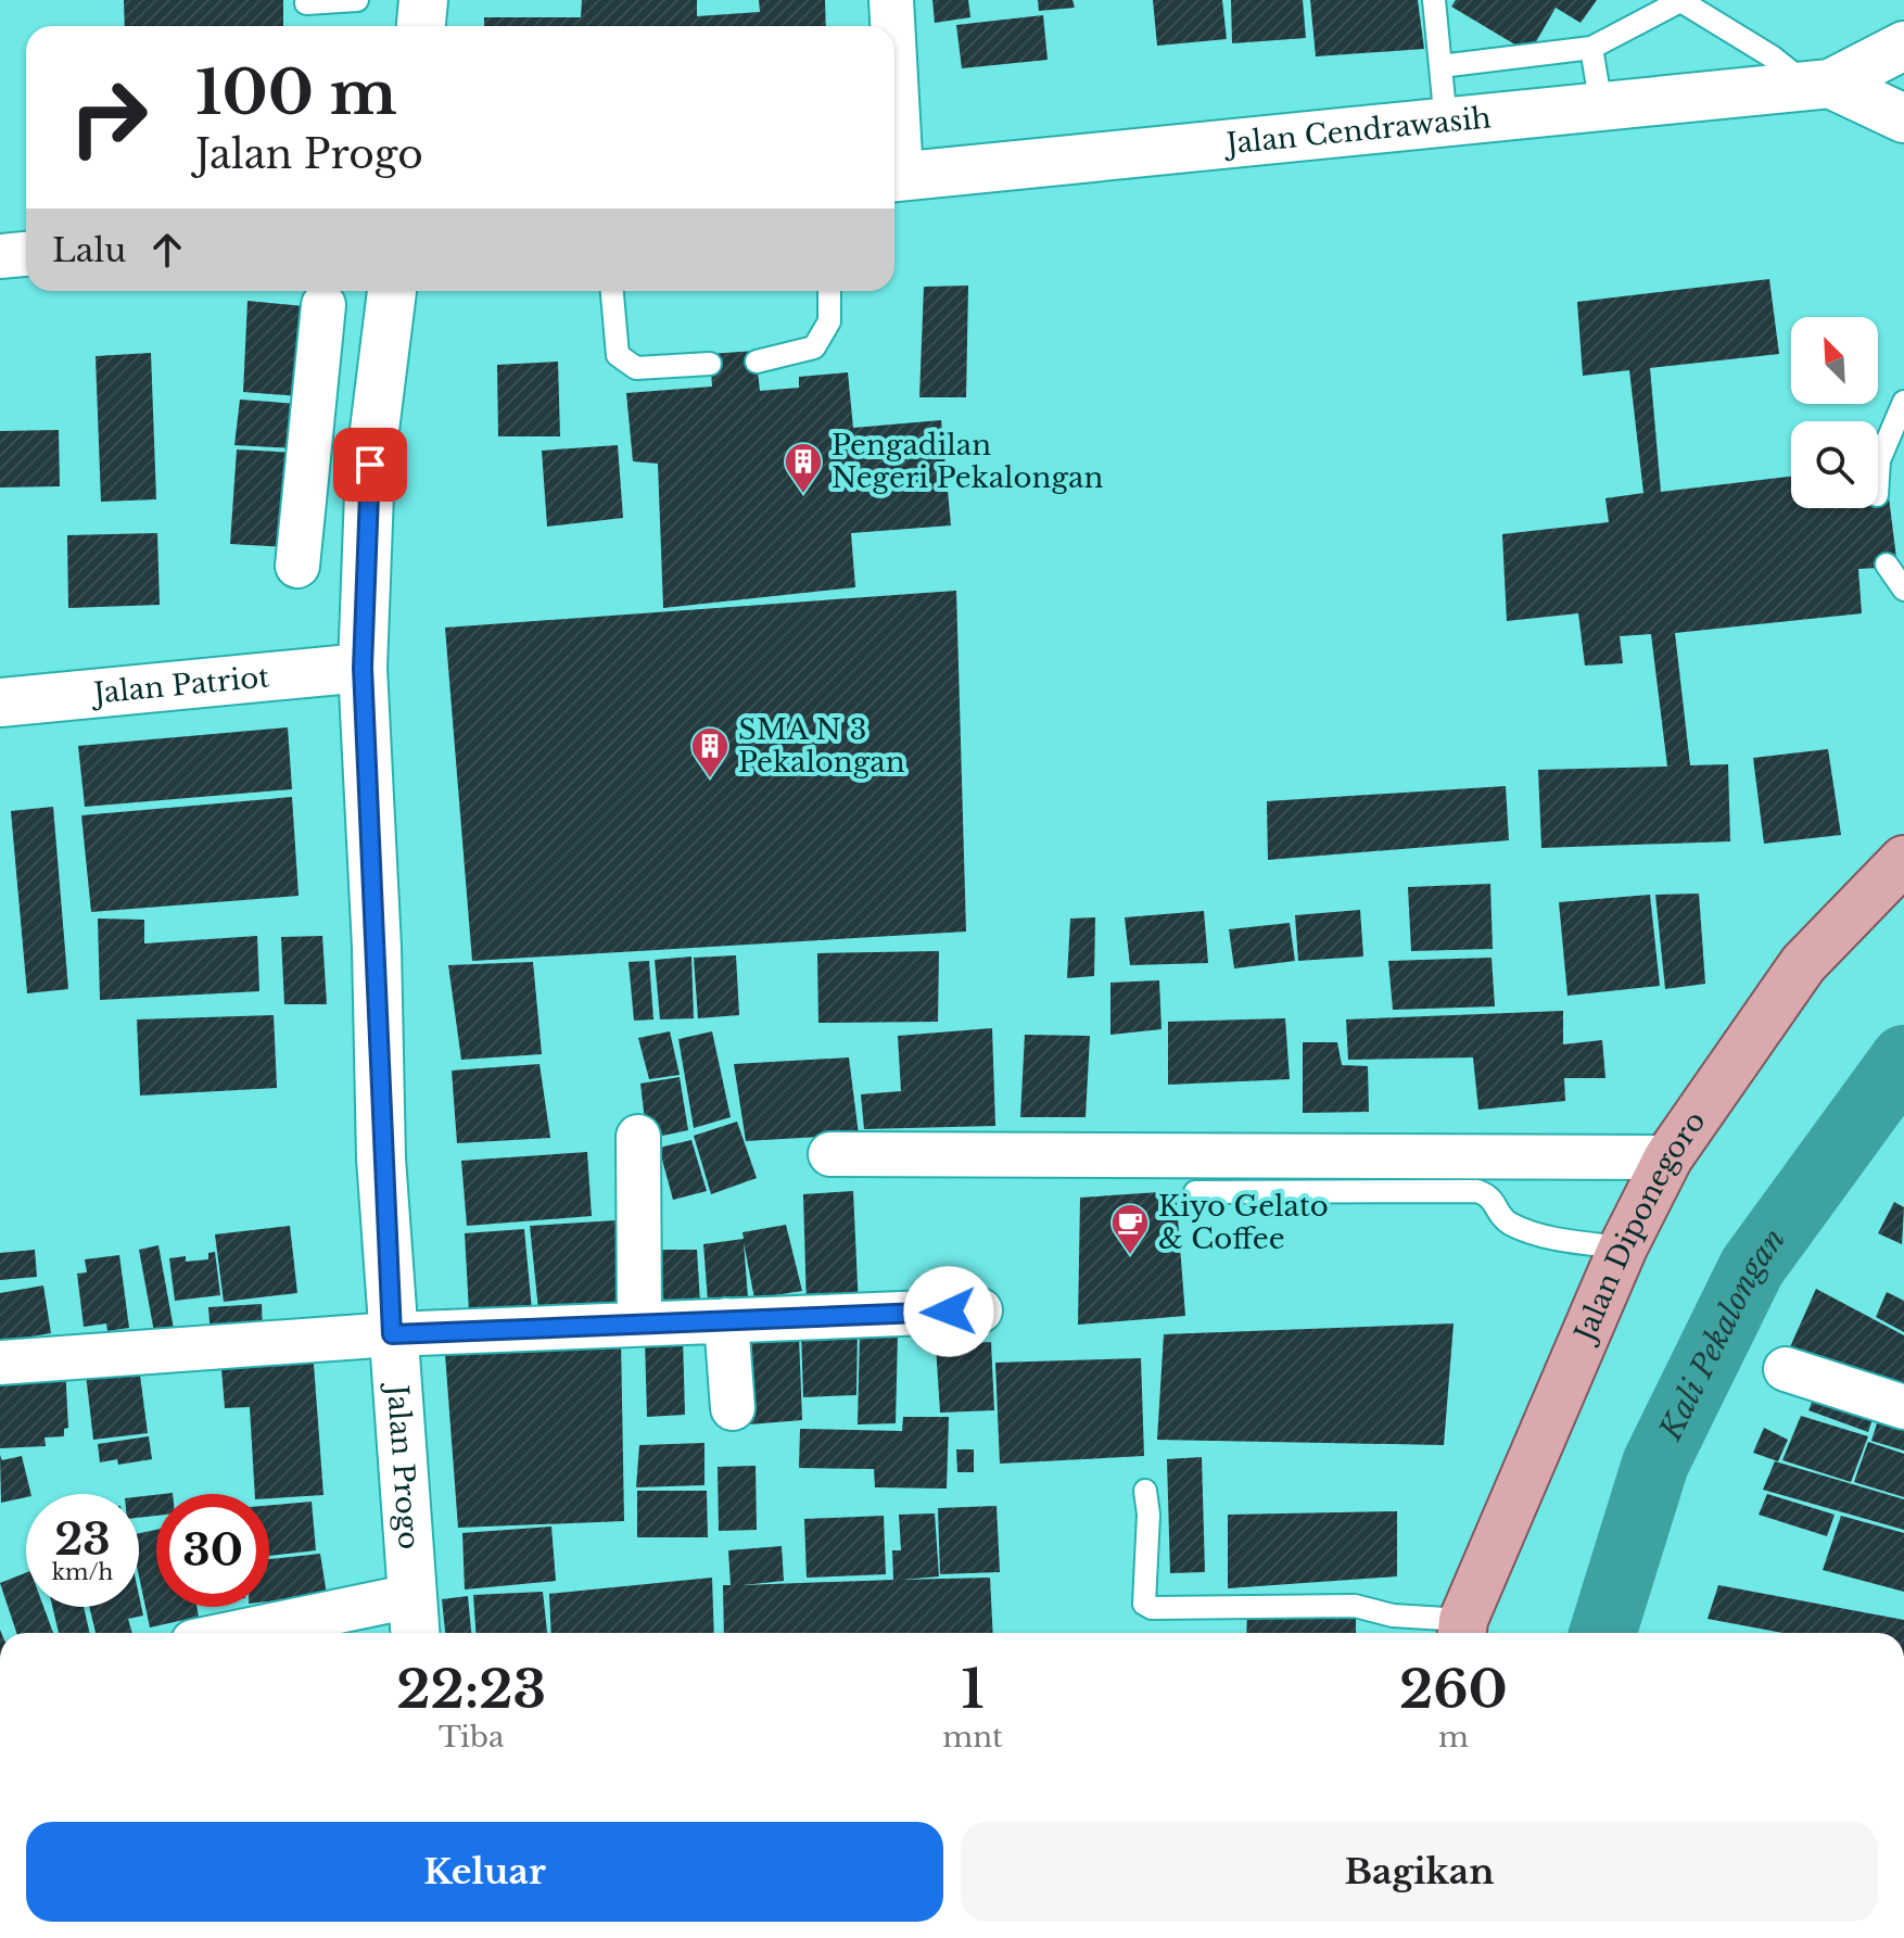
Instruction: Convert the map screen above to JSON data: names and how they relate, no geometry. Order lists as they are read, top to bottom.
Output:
{
  "streets": {
    "main road": ["Jalan Diponegoro"],
    "street": ["Jalan Cendrawasih", "Jalan Patriot", "Jalan Progo"]
  },
  "crossings": [
    ["Jalan Patriot", "Jalan Progo"]
  ],
  "water": ["Kali Pekalongan"],
  "places": {
    "building": ["Pengadilan Negeri Pekalongan", "SMA N 3 Pekalongan"],
    "cafe": ["Kiyo Gelato & Coffee"]
  },
  "north": "top left",
  "page": {
    "turn": ["100 m", "Jalan Progo"],
    "then": "Lalu",
    "speed": "23 km/h",
    "limit": "30",
    "eta": [
      "22:23",
      "Tiba",
      "1",
      "mnt",
      "260",
      "m"
    ],
    "buttons": ["Keluar", "Bagikan"]
  }
}
